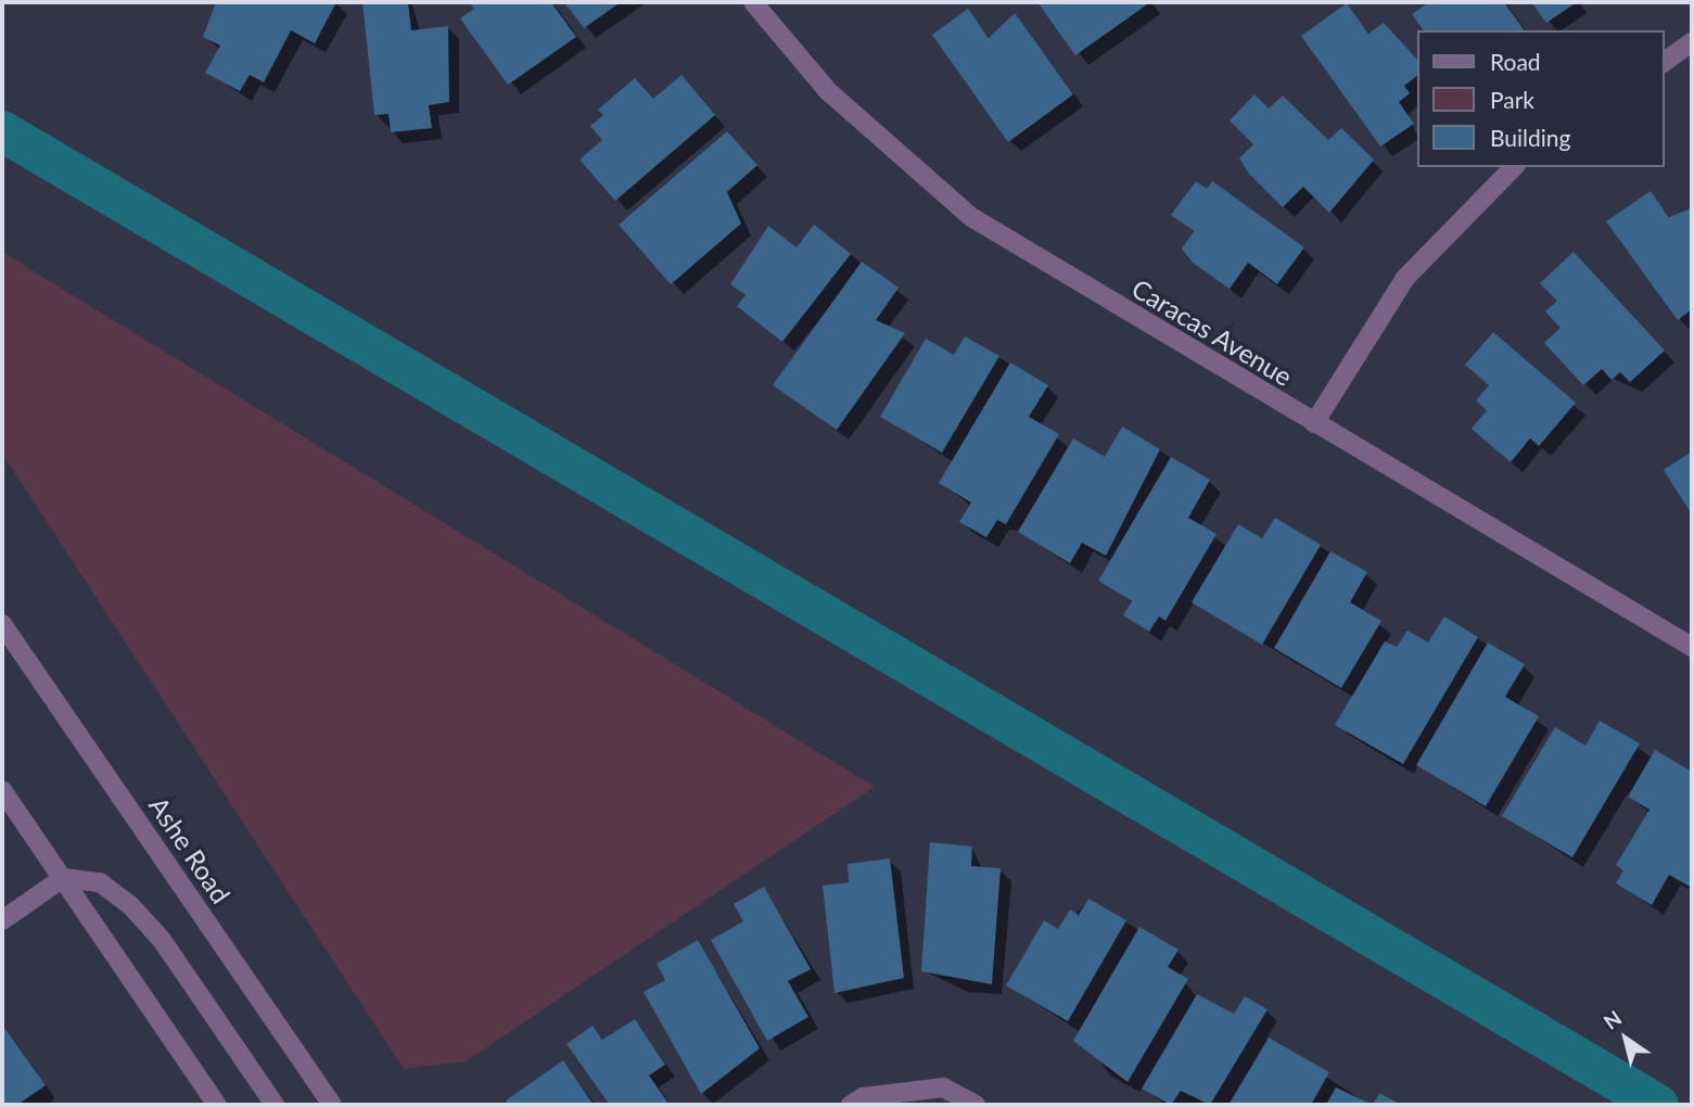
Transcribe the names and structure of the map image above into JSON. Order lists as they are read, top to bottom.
{
  "streets": {
    "street": ["Caracas Avenue", "Ashe Road"]
  },
  "legend": ["Road", "Park", "Building"],
  "north": "top left"
}
